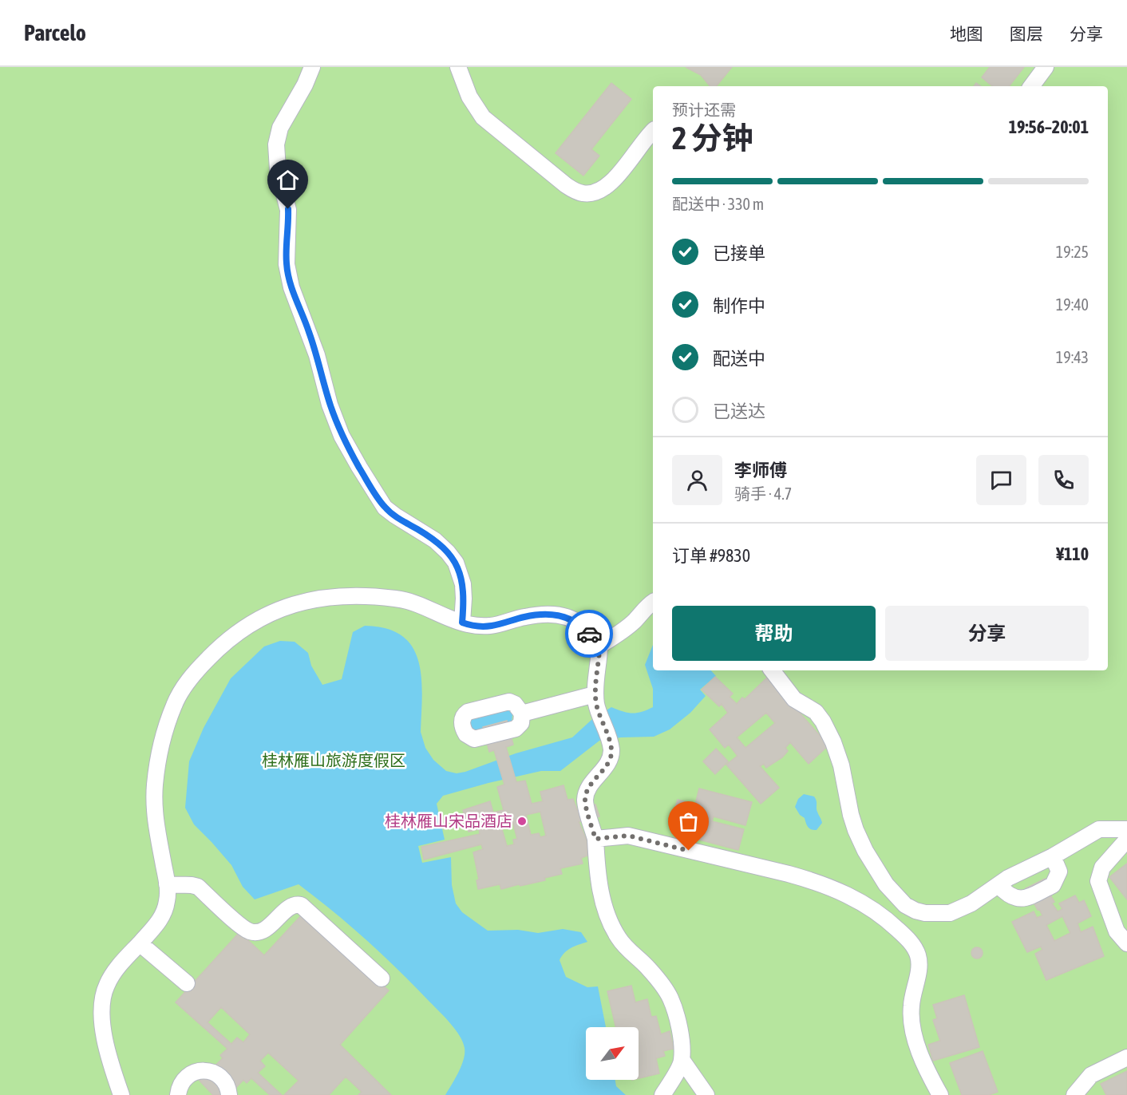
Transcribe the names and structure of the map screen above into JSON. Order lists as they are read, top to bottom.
{
  "parks": ["桂林雁山旅游度假区"],
  "places": ["桂林雁山宋品酒店"],
  "north": "top right",
  "page": {
    "header": "Parcelo",
    "nav": ["地图", "图层", "分享"],
    "heading": ["2 分钟", "预计还需", "19:56–20:01"],
    "panel": [
      "李师傅",
      "骑手 · 4.7",
      "订单 #9830",
      "¥110"
    ],
    "bar": "配送中 · 330 m",
    "list": [
      ["已接单", "19:25"],
      ["制作中", "19:40"],
      ["配送中", "19:43"],
      "已送达"
    ],
    "buttons": ["帮助", "分享"]
  }
}
